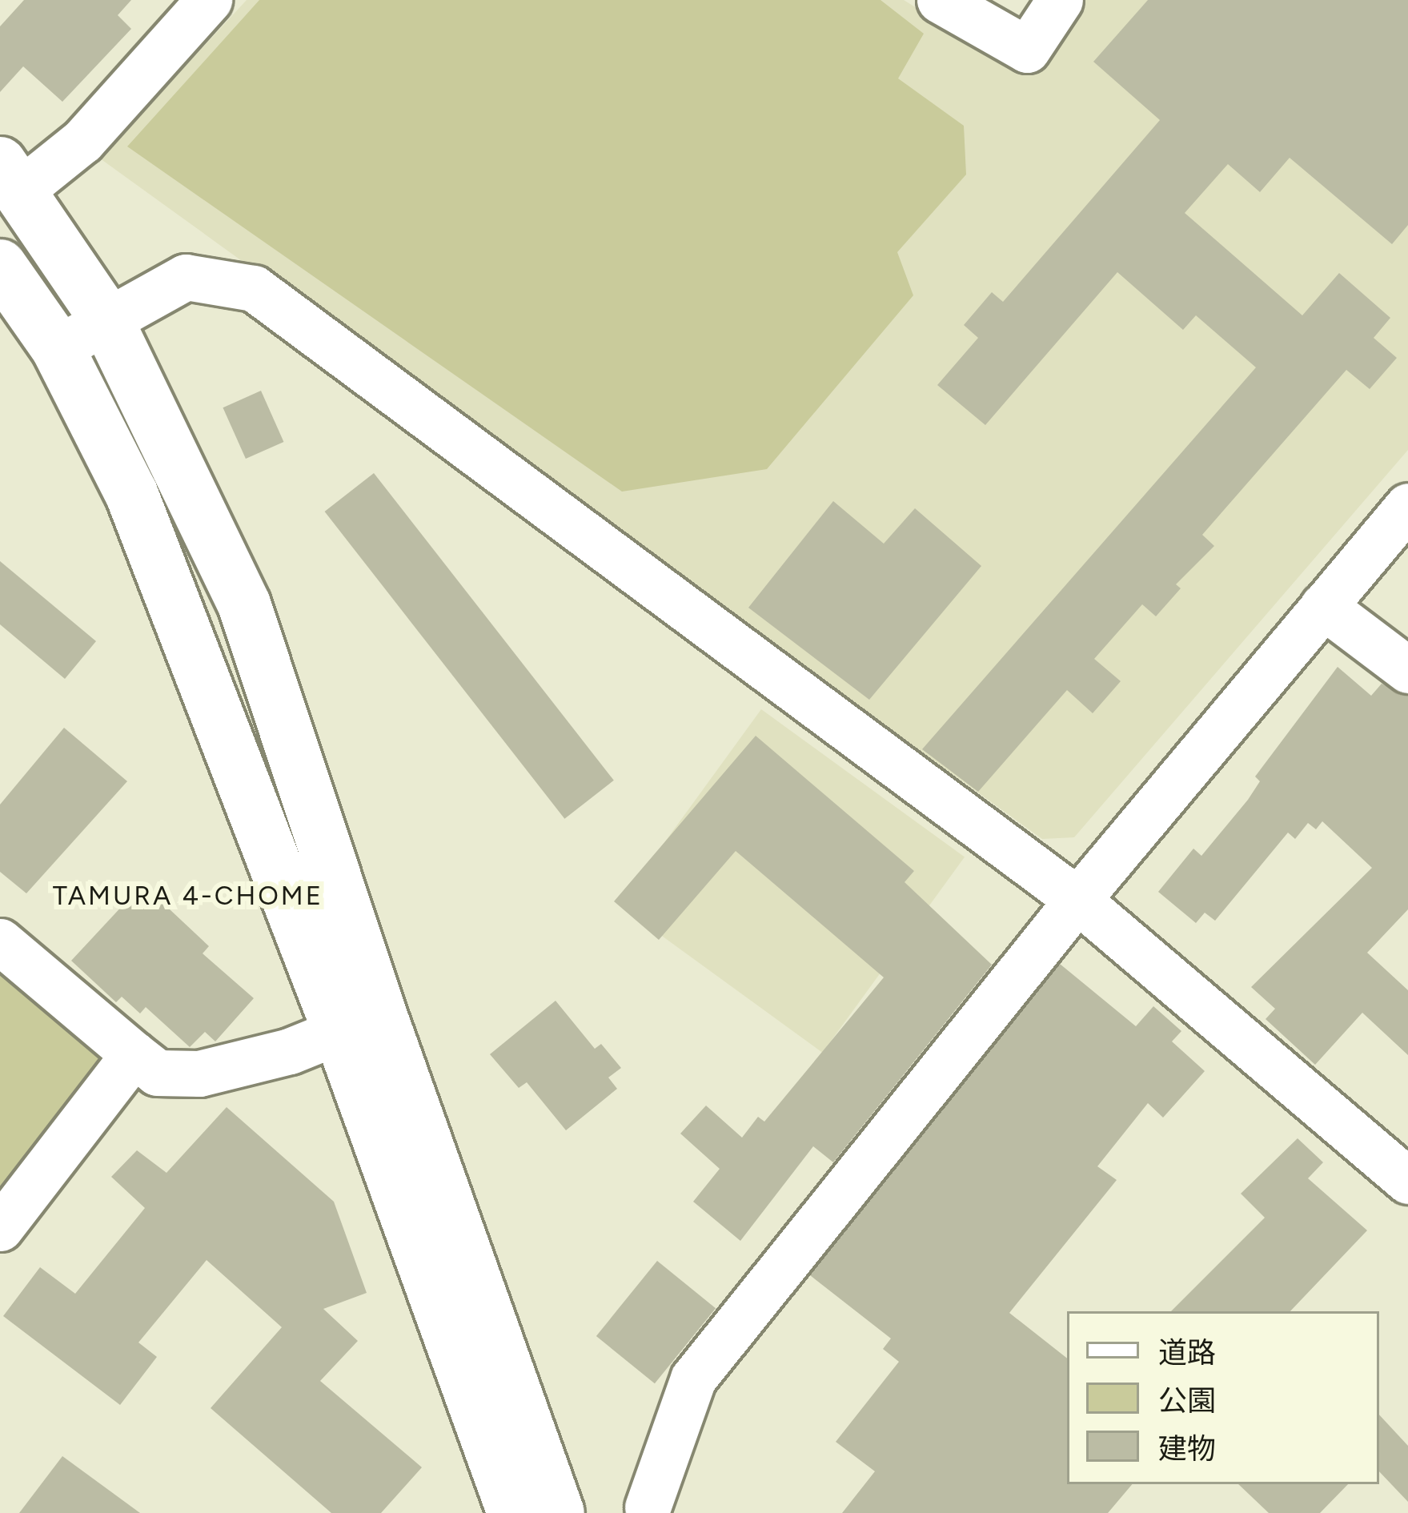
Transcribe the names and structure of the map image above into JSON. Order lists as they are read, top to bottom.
{
  "districts": ["TAMURA 4-CHOME"],
  "legend": ["道路", "公園", "建物"]
}
